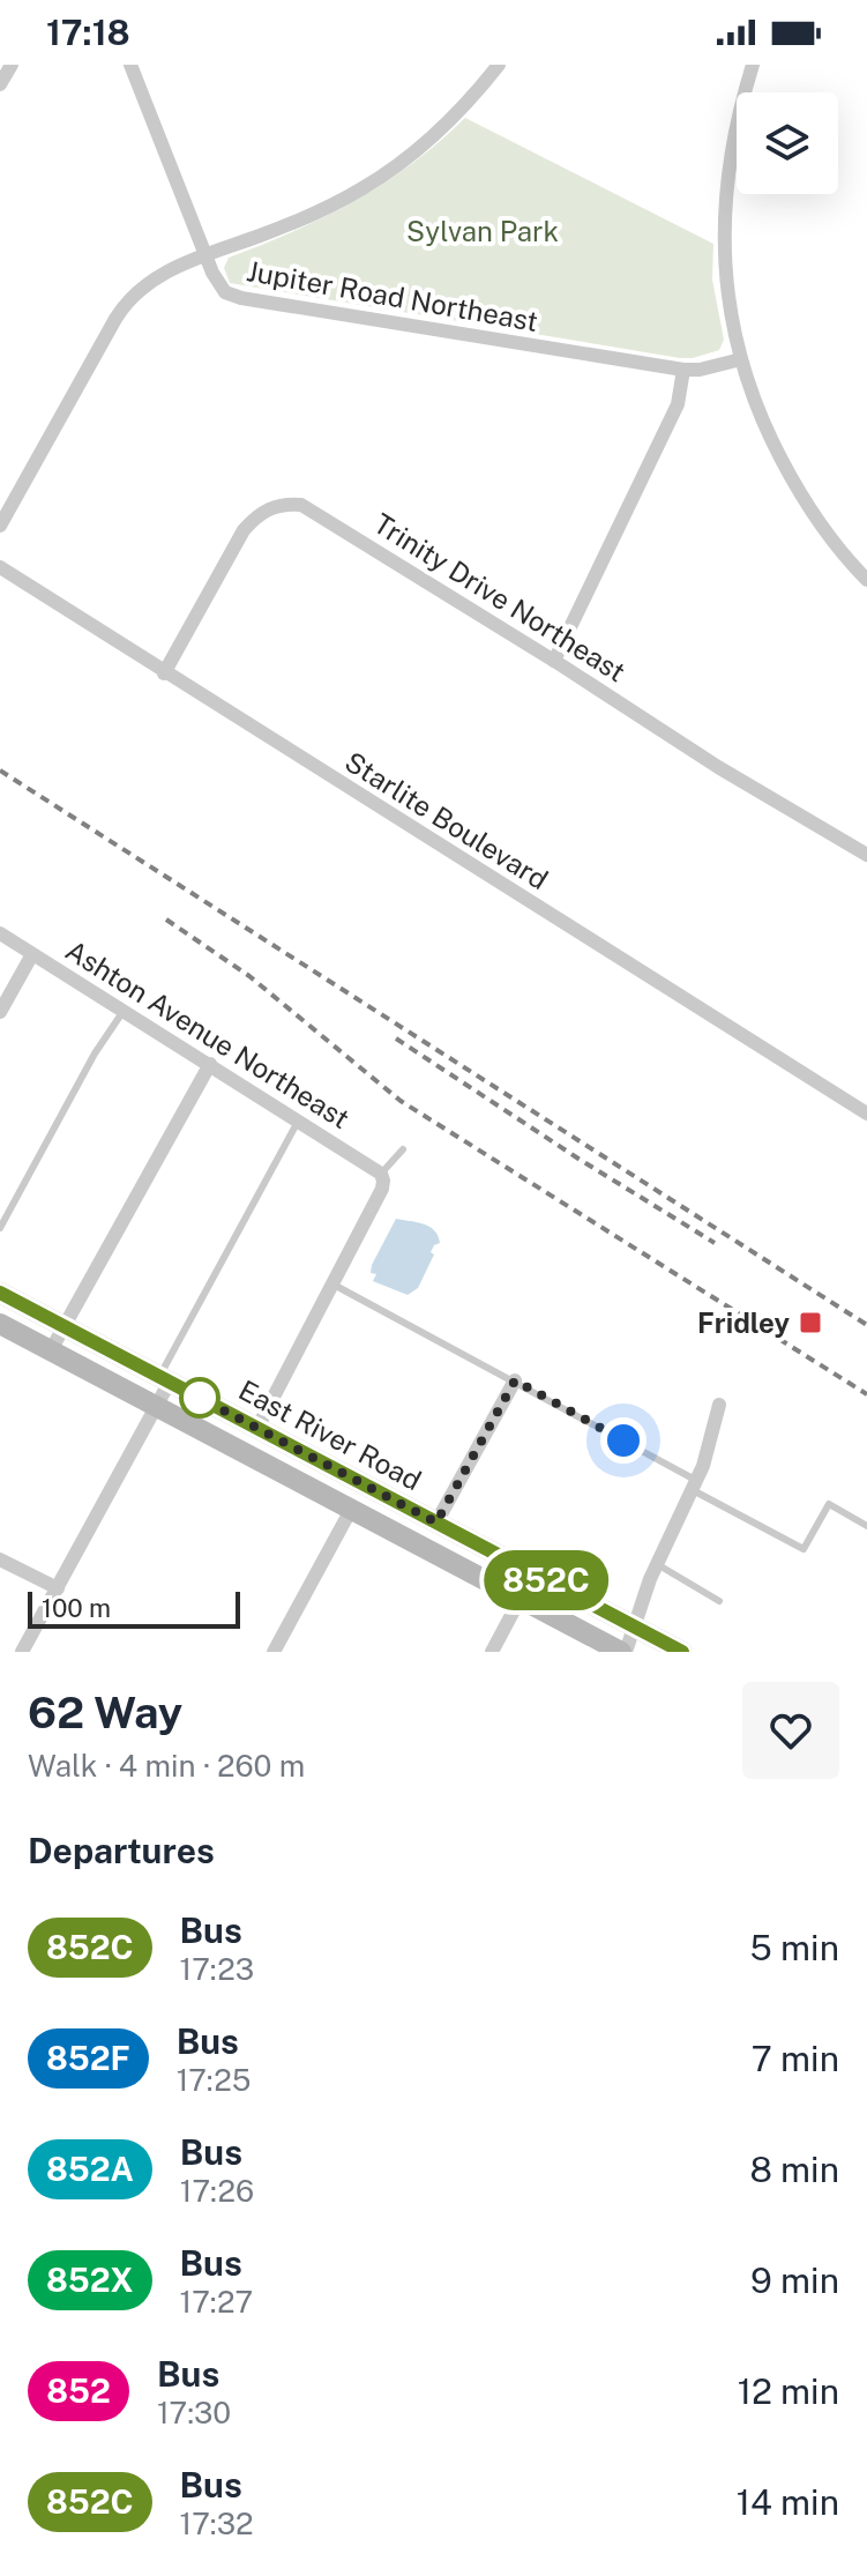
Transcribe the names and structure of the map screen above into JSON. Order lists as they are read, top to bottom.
{
  "streets": {
    "main road": ["East River Road"],
    "street": [
      "Jupiter Road Northeast",
      "Trinity Drive Northeast",
      "Starlite Boulevard",
      "Ashton Avenue Northeast"
    ]
  },
  "crossings": [
    ["Trinity Drive Northeast", "Starlite Boulevard"]
  ],
  "parks": ["Sylvan Park"],
  "places": {
    "transit": ["Fridley"]
  },
  "lines": ["bus line 852C"],
  "scale_bar": "100 m",
  "page": {
    "status": "17:18",
    "on_map": "852C",
    "scale": "100 m",
    "heading": [
      ["62 Way", "Walk · 4 min · 260 m"],
      "Departures"
    ],
    "list": [
      {
        "mark": "852C",
        "name": "Bus",
        "note": "17:23",
        "value": "5 min"
      },
      {
        "mark": "852F",
        "name": "Bus",
        "note": "17:25",
        "value": "7 min"
      },
      {
        "mark": "852A",
        "name": "Bus",
        "note": "17:26",
        "value": "8 min"
      },
      {
        "mark": "852X",
        "name": "Bus",
        "note": "17:27",
        "value": "9 min"
      },
      {
        "mark": "852",
        "name": "Bus",
        "note": "17:30",
        "value": "12 min"
      },
      {
        "mark": "852C",
        "name": "Bus",
        "note": "17:32",
        "value": "14 min"
      }
    ]
  }
}
